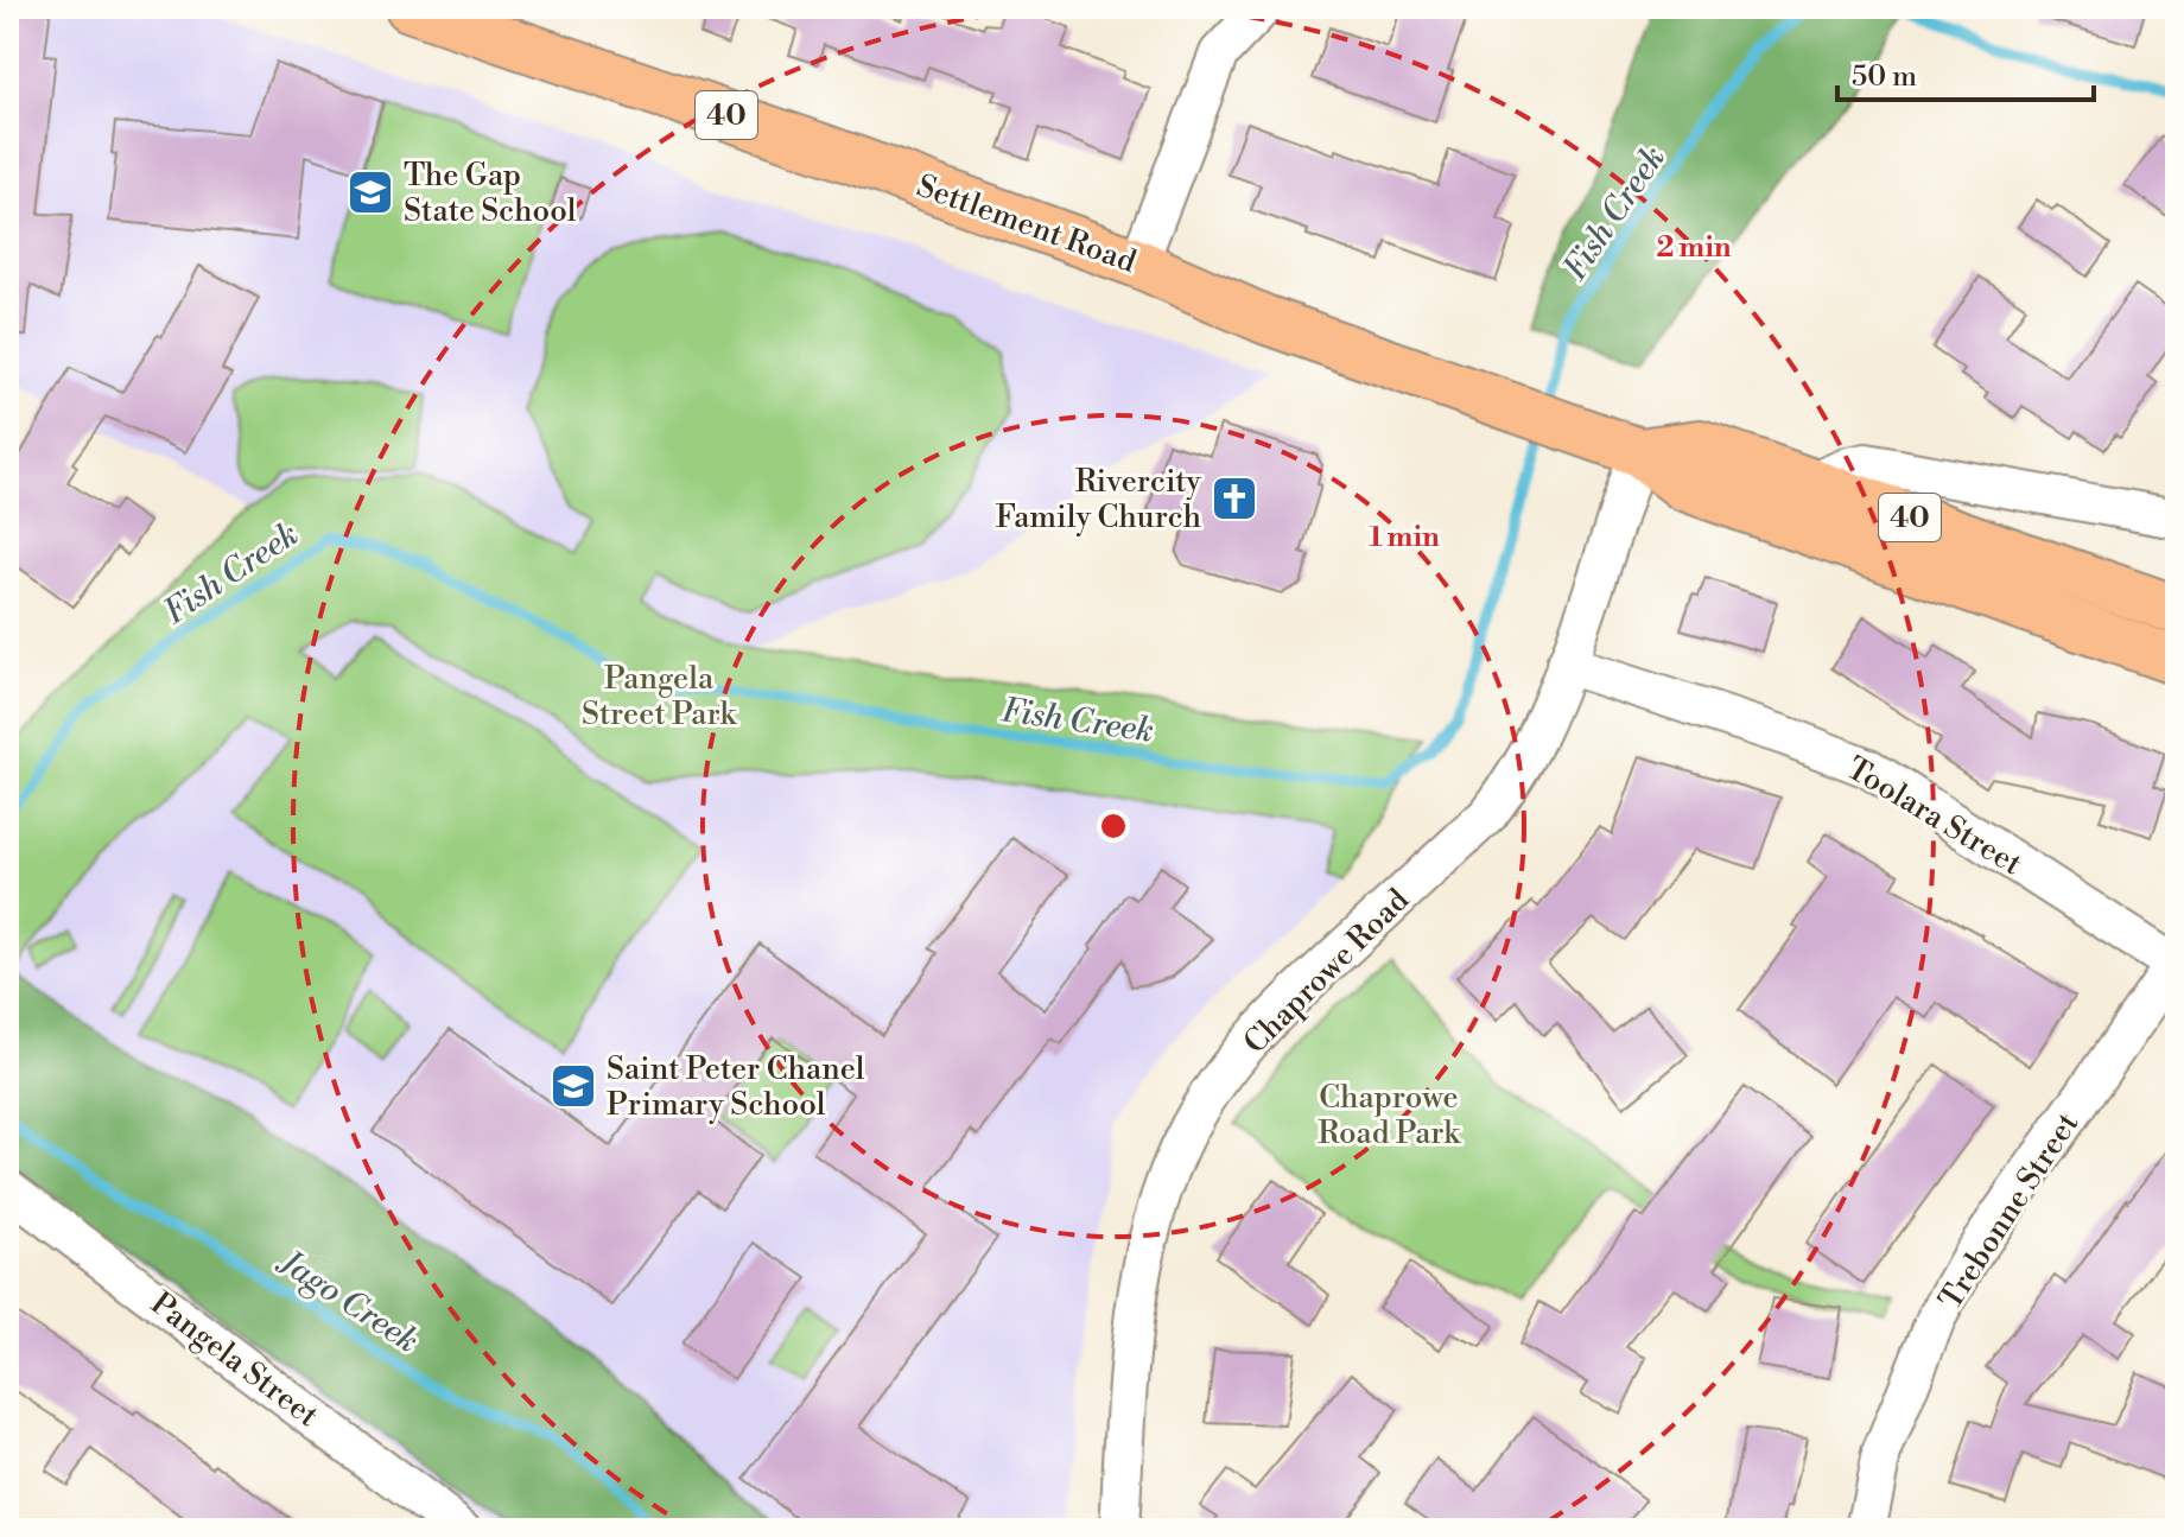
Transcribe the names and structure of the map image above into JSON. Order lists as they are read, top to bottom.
{
  "streets": {
    "main road": ["40", "Settlement Road"],
    "street": [
      "Toolara Street",
      "Chaprowe Road",
      "Trebonne Street",
      "Pangela Street"
    ]
  },
  "crossings": [
    ["Settlement Road", "Chaprowe Road"],
    ["Toolara Street", "Chaprowe Road"],
    ["Toolara Street", "Trebonne Street"]
  ],
  "water": ["Fish Creek", "Jago Creek"],
  "parks": ["Pangela Street Park", "Chaprowe Road Park"],
  "places": {
    "school or university": ["The Gap State School", "Saint Peter Chanel Primary School"],
    "church": ["Rivercity Family Church"]
  },
  "scale_bar": "50 m",
  "rings": ["2 min", "1 min"]
}
